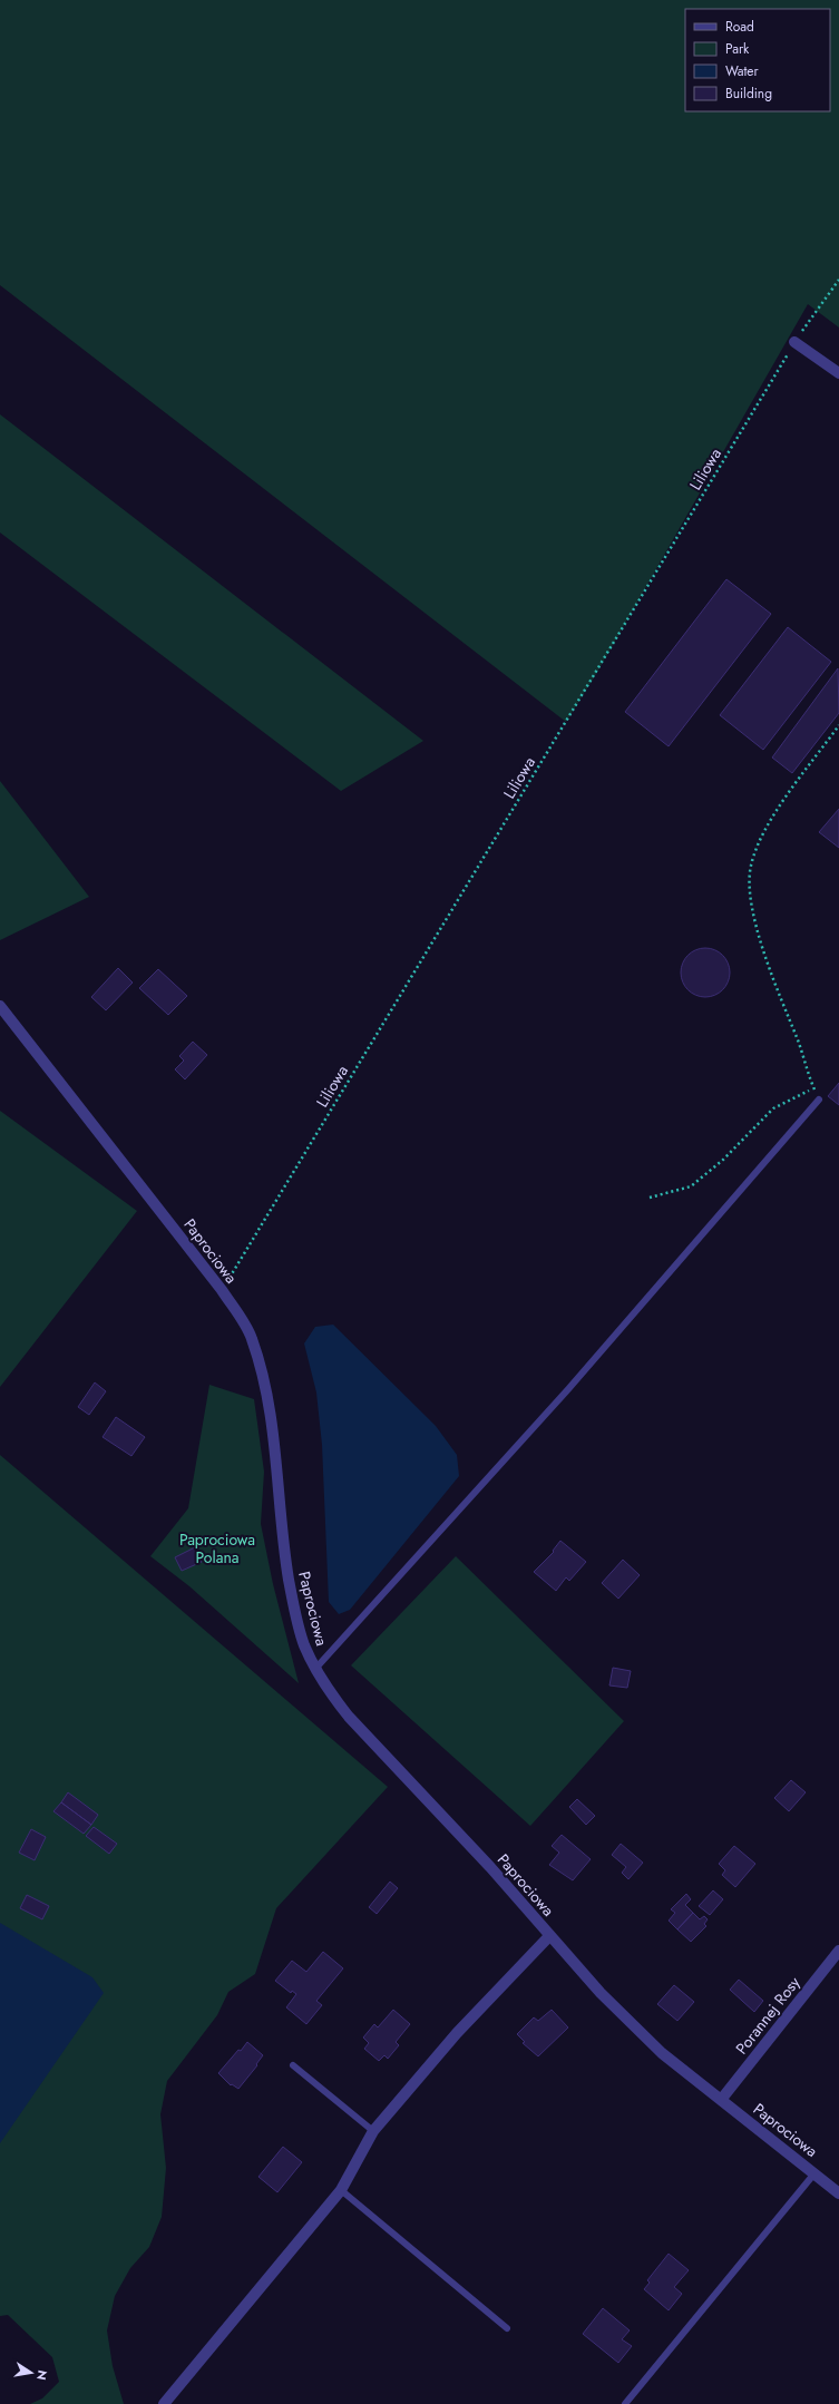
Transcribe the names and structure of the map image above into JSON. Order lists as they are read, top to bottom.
{
  "streets": {
    "street": ["Paprociowa", "Porannej Rosy"],
    "path": ["Liliowa"]
  },
  "crossings": [
    ["Liliowa", "Paprociowa"],
    ["Paprociowa", "Porannej Rosy"]
  ],
  "parks": ["Paprociowa Polana"],
  "legend": [
    "Road",
    "Park",
    "Water",
    "Building"
  ],
  "north": "right"
}
